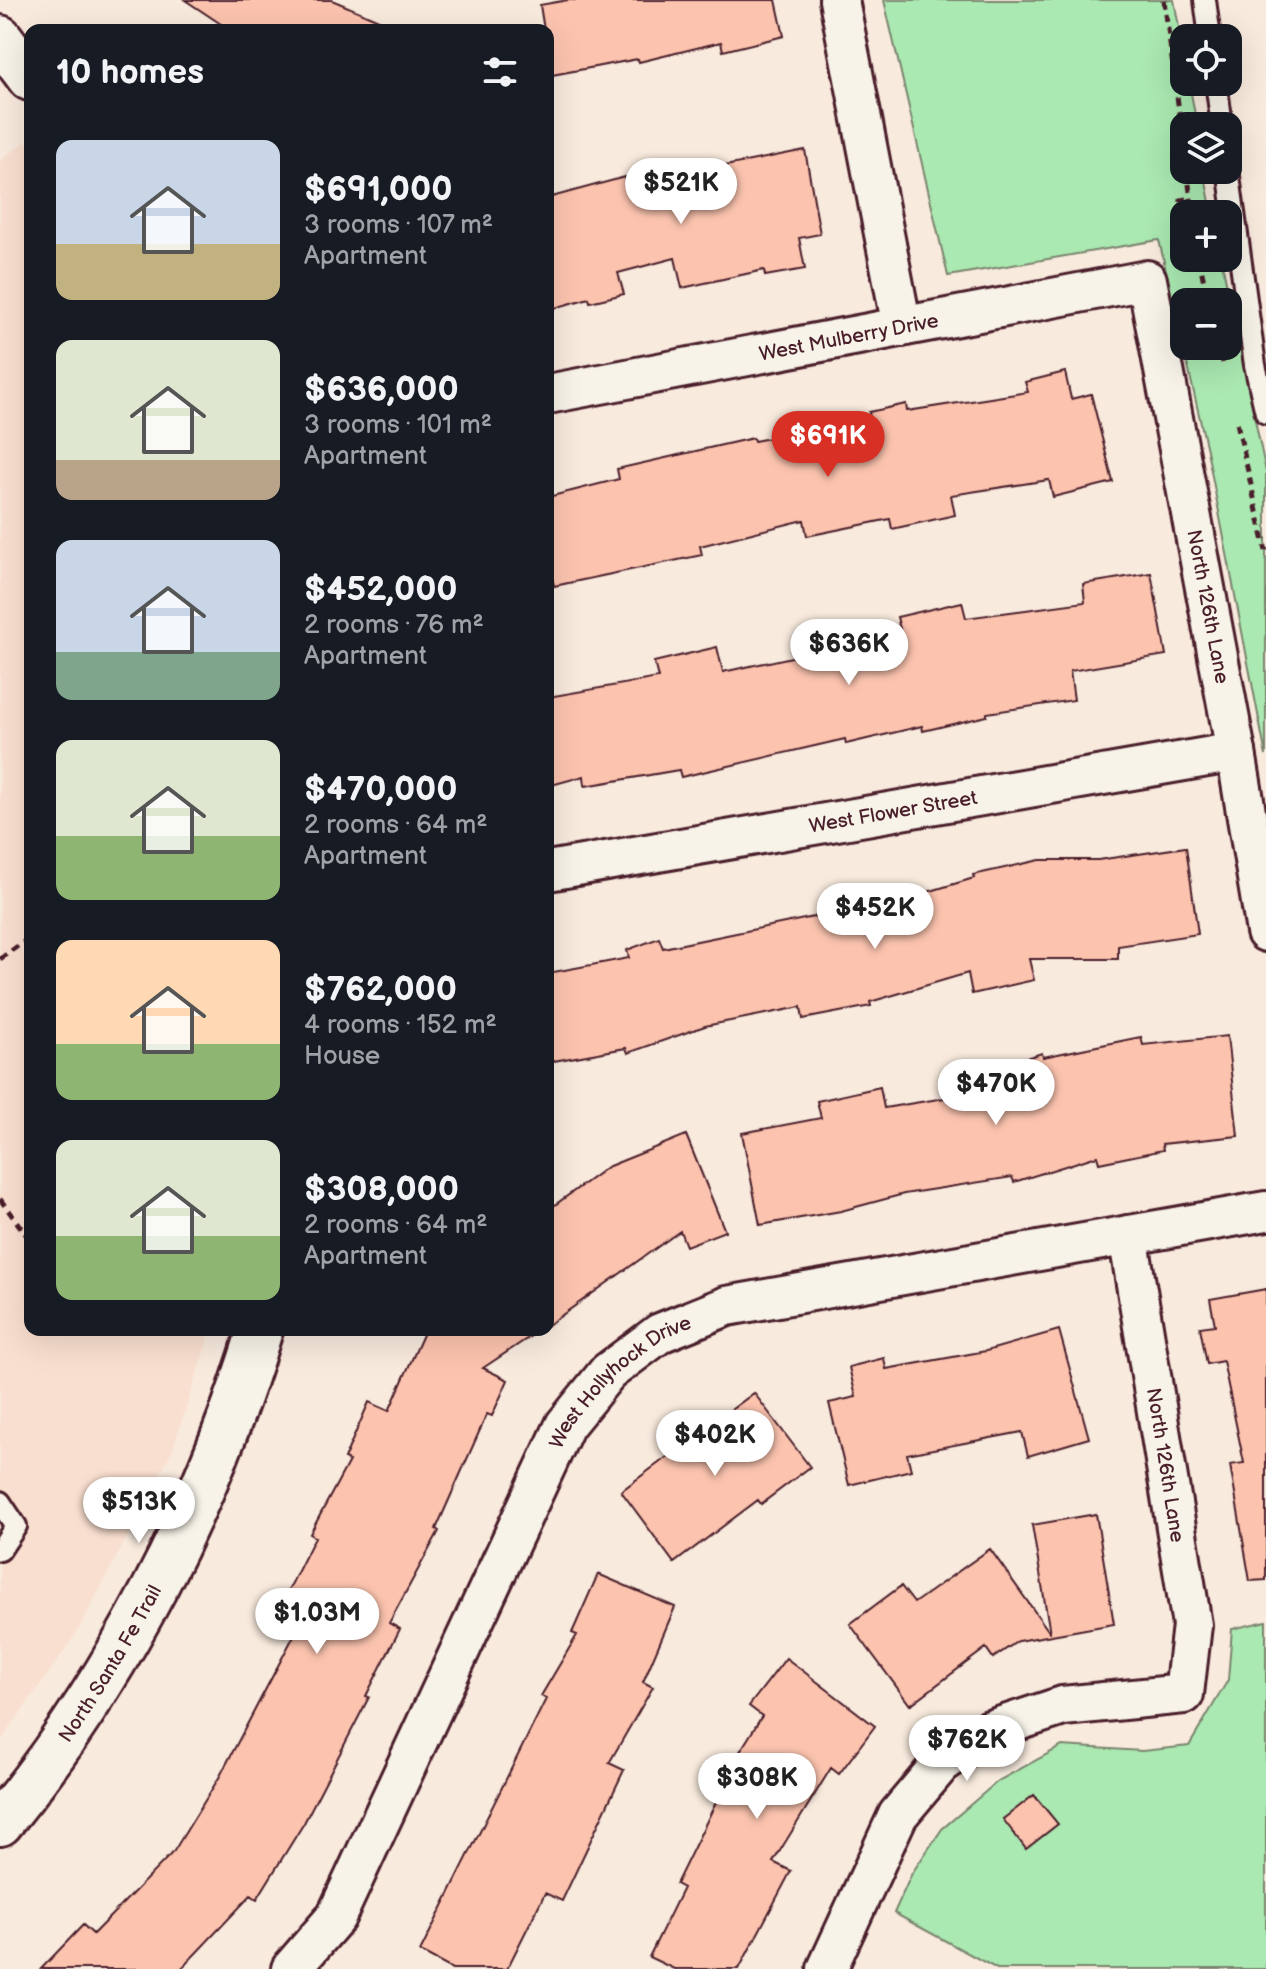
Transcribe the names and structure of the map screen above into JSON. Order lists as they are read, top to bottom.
{
  "streets": {
    "street": [
      "West Mulberry Drive",
      "North 126th Lane",
      "West Flower Street",
      "West Hollyhock Drive",
      "North Santa Fe Trail"
    ]
  },
  "crossings": [
    ["West Mulberry Drive", "North 126th Lane"],
    ["North 126th Lane", "West Flower Street"],
    ["North 126th Lane", "West Hollyhock Drive"]
  ],
  "page": {
    "map_buttons": ["+", "−"],
    "heading": "10 homes",
    "list": [
      {
        "name": "$691,000",
        "note": "3 rooms · 107 m² · Apartment"
      },
      {
        "name": "$636,000",
        "note": "3 rooms · 101 m² · Apartment"
      },
      {
        "name": "$452,000",
        "note": "2 rooms · 76 m² · Apartment"
      },
      {
        "name": "$470,000",
        "note": "2 rooms · 64 m² · Apartment"
      },
      {
        "name": "$762,000",
        "note": "4 rooms · 152 m² · House"
      },
      {
        "name": "$308,000",
        "note": "2 rooms · 64 m² · Apartment"
      }
    ],
    "price": [
      "$521K",
      "$691K",
      "$636K",
      "$452K",
      "$470K",
      "$402K",
      "$513K",
      "$1.03M",
      "$762K",
      "$308K"
    ]
  }
}
